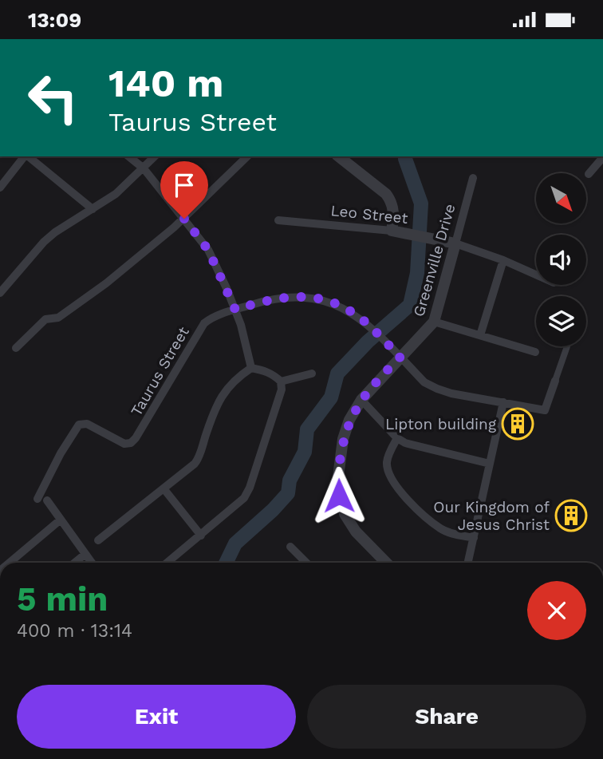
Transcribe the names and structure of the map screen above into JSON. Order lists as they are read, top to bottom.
{
  "streets": {
    "street": ["Leo Street", "Greenville Drive", "Taurus Street"]
  },
  "crossings": [
    ["Leo Street", "Greenville Drive"],
    ["Greenville Drive", "Taurus Street"]
  ],
  "places": {
    "building": ["Lipton building", "Our Kingdom of Jesus Christ"]
  },
  "north": "bottom right",
  "page": {
    "status": "13:09",
    "turn": ["140 m", "Taurus Street"],
    "heading": ["5 min", "400 m · 13:14"],
    "buttons": ["Exit", "Share"]
  }
}
